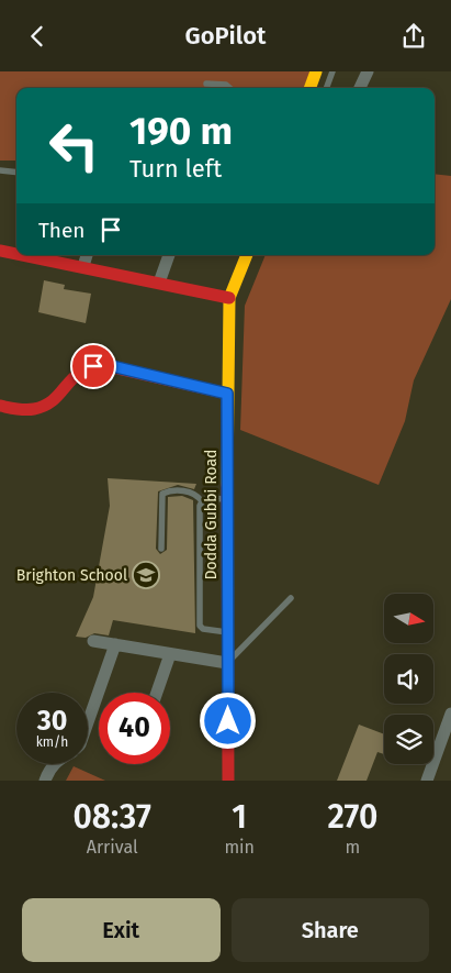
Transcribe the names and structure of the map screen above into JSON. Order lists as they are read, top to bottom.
{
  "streets": {
    "street": ["Dodda Gubbi Road"]
  },
  "places": {
    "school or university": ["Brighton School"]
  },
  "north": "right",
  "page": {
    "header": "GoPilot",
    "turn": ["190 m", "Turn left"],
    "then": "Then",
    "speed": "30 km/h",
    "limit": "40",
    "eta": [
      "08:37",
      "Arrival",
      "1",
      "min",
      "270",
      "m"
    ],
    "buttons": ["Exit", "Share"]
  }
}
